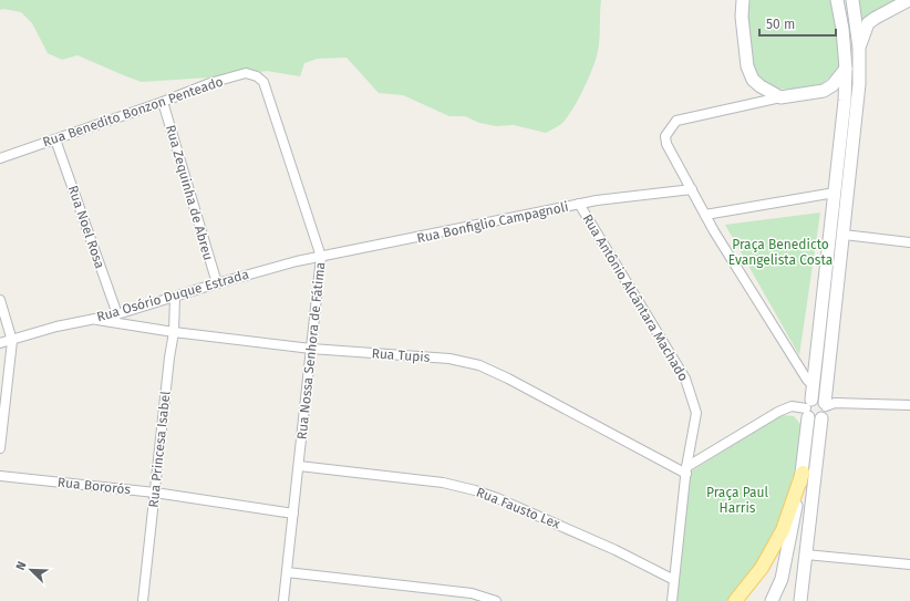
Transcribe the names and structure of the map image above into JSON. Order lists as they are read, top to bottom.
{
  "streets": {
    "street": [
      "Rua Benedito Bonzon Penteado",
      "Rua Zequinha de Abreu",
      "Rua Bonfiglio Campagnoli",
      "Rua Noel Rosa",
      "Rua Osório Duque Estrada",
      "Rua Antônio Alcântara Machado",
      "Rua Nossa Senhora de Fátima",
      "Rua Tupis",
      "Rua Princesa Isabel",
      "Rua Bororós",
      "Rua Fausto Lex"
    ]
  },
  "crossings": [
    ["Rua Benedito Bonzon Penteado", "Rua Zequinha de Abreu"],
    ["Rua Benedito Bonzon Penteado", "Rua Noel Rosa"],
    ["Rua Benedito Bonzon Penteado", "Rua Nossa Senhora de Fátima"],
    ["Rua Zequinha de Abreu", "Rua Osório Duque Estrada"],
    ["Rua Bonfiglio Campagnoli", "Rua Osório Duque Estrada"],
    ["Rua Bonfiglio Campagnoli", "Rua Antônio Alcântara Machado"],
    ["Rua Bonfiglio Campagnoli", "Rua Nossa Senhora de Fátima"],
    ["Rua Noel Rosa", "Rua Osório Duque Estrada"],
    ["Rua Osório Duque Estrada", "Rua Nossa Senhora de Fátima"],
    ["Rua Osório Duque Estrada", "Rua Tupis"],
    ["Rua Osório Duque Estrada", "Rua Princesa Isabel"],
    ["Rua Antônio Alcântara Machado", "Rua Tupis"],
    ["Rua Antônio Alcântara Machado", "Rua Fausto Lex"],
    ["Rua Nossa Senhora de Fátima", "Rua Tupis"],
    ["Rua Nossa Senhora de Fátima", "Rua Bororós"],
    ["Rua Nossa Senhora de Fátima", "Rua Fausto Lex"],
    ["Rua Tupis", "Rua Princesa Isabel"],
    ["Rua Princesa Isabel", "Rua Bororós"]
  ],
  "parks": ["Praça Benedicto Evangelista Costa", "Praça Paul Harris"],
  "scale_bar": "50 m",
  "north": "top left"
}
